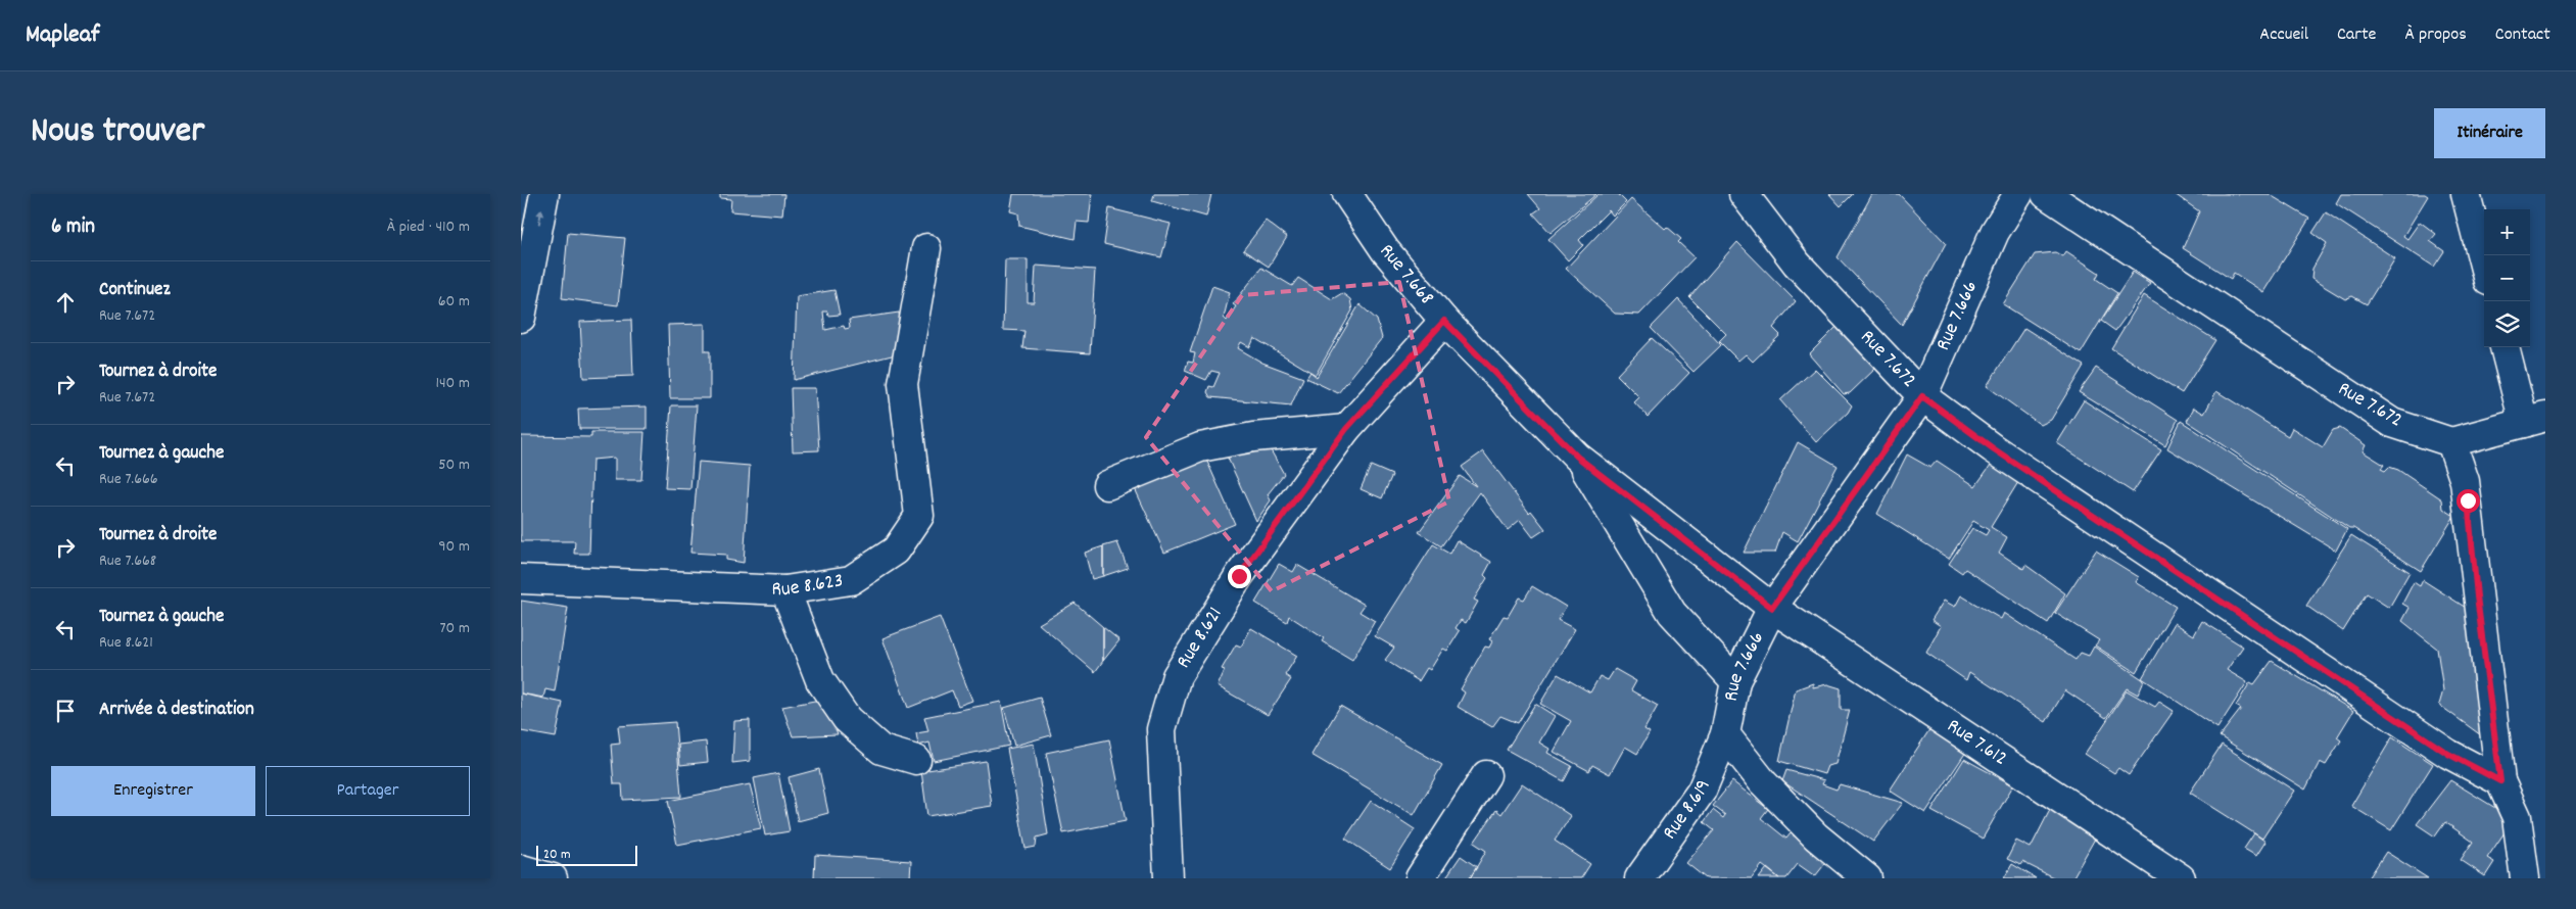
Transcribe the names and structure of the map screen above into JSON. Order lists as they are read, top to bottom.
{
  "streets": {
    "street": [
      "Rue 7.668",
      "Rue 7.666",
      "Rue 7.672",
      "Rue 8.623",
      "Rue 8.621",
      "Rue 7.612",
      "Rue 8.619"
    ]
  },
  "crossings": [
    ["Rue 7.668", "Rue 7.666"],
    ["Rue 7.668", "Rue 8.621"],
    ["Rue 7.668", "Rue 7.612"],
    ["Rue 7.666", "Rue 7.672"],
    ["Rue 7.666", "Rue 7.612"],
    ["Rue 7.666", "Rue 8.619"]
  ],
  "scale_bar": "20 m",
  "page": {
    "header": "Mapleaf",
    "nav": [
      "Accueil",
      "Carte",
      "À propos",
      "Contact"
    ],
    "title": "Nous trouver",
    "buttons": [
      "Itinéraire",
      ["Enregistrer", "Partager"]
    ],
    "heading": ["6 min", "À pied · 410 m"],
    "map_buttons": ["+", "−"],
    "list": [
      ["Continuez", "Rue 7.672", "60 m"],
      ["Tournez à droite", "Rue 7.672", "140 m"],
      ["Tournez à gauche", "Rue 7.666", "50 m"],
      ["Tournez à droite", "Rue 7.668", "90 m"],
      ["Tournez à gauche", "Rue 8.621", "70 m"],
      "Arrivée à destination"
    ],
    "scale": "20 m"
  }
}
